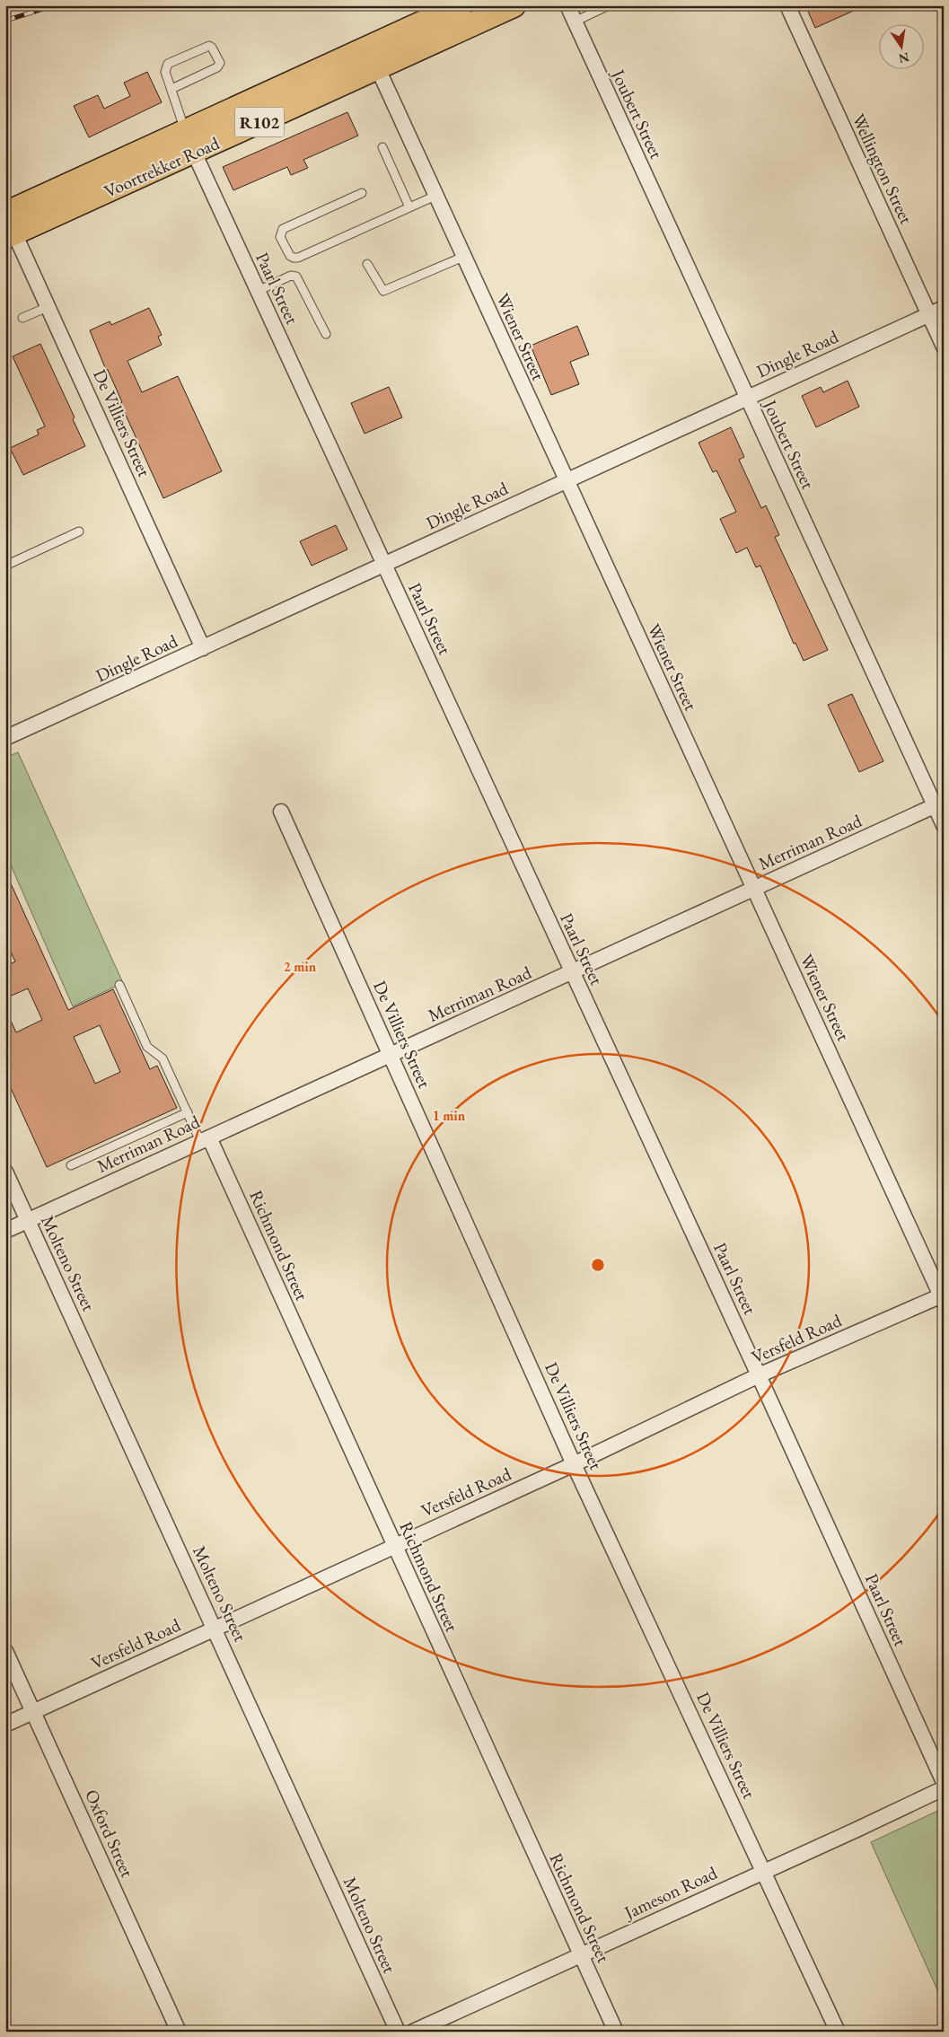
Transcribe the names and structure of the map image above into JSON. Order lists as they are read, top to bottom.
{
  "streets": {
    "main road": ["R102", "Voortrekker Road"],
    "street": [
      "Joubert Street",
      "Wellington Street",
      "Paarl Street",
      "Wiener Street",
      "Dingle Road",
      "De Villiers Street",
      "Merriman Road",
      "Richmond Street",
      "Molteno Street",
      "Versfeld Road",
      "Oxford Street",
      "Jameson Road"
    ]
  },
  "crossings": [
    ["Joubert Street", "Dingle Road"],
    ["Joubert Street", "Merriman Road"],
    ["Voortrekker Road", "Paarl Street"],
    ["Voortrekker Road", "Wiener Street"],
    ["Voortrekker Road", "De Villiers Street"],
    ["Wellington Street", "Dingle Road"],
    ["Paarl Street", "Dingle Road"],
    ["Paarl Street", "Merriman Road"],
    ["Paarl Street", "Versfeld Road"],
    ["Wiener Street", "Dingle Road"],
    ["Wiener Street", "Merriman Road"],
    ["Wiener Street", "Versfeld Road"],
    ["Dingle Road", "De Villiers Street"],
    ["De Villiers Street", "Merriman Road"],
    ["De Villiers Street", "Versfeld Road"],
    ["De Villiers Street", "Jameson Road"],
    ["Merriman Road", "Richmond Street"],
    ["Merriman Road", "Molteno Street"],
    ["Richmond Street", "Versfeld Road"],
    ["Richmond Street", "Jameson Road"],
    ["Molteno Street", "Versfeld Road"],
    ["Versfeld Road", "Oxford Street"]
  ],
  "north": "bottom",
  "rings": ["2 min", "1 min"]
}
